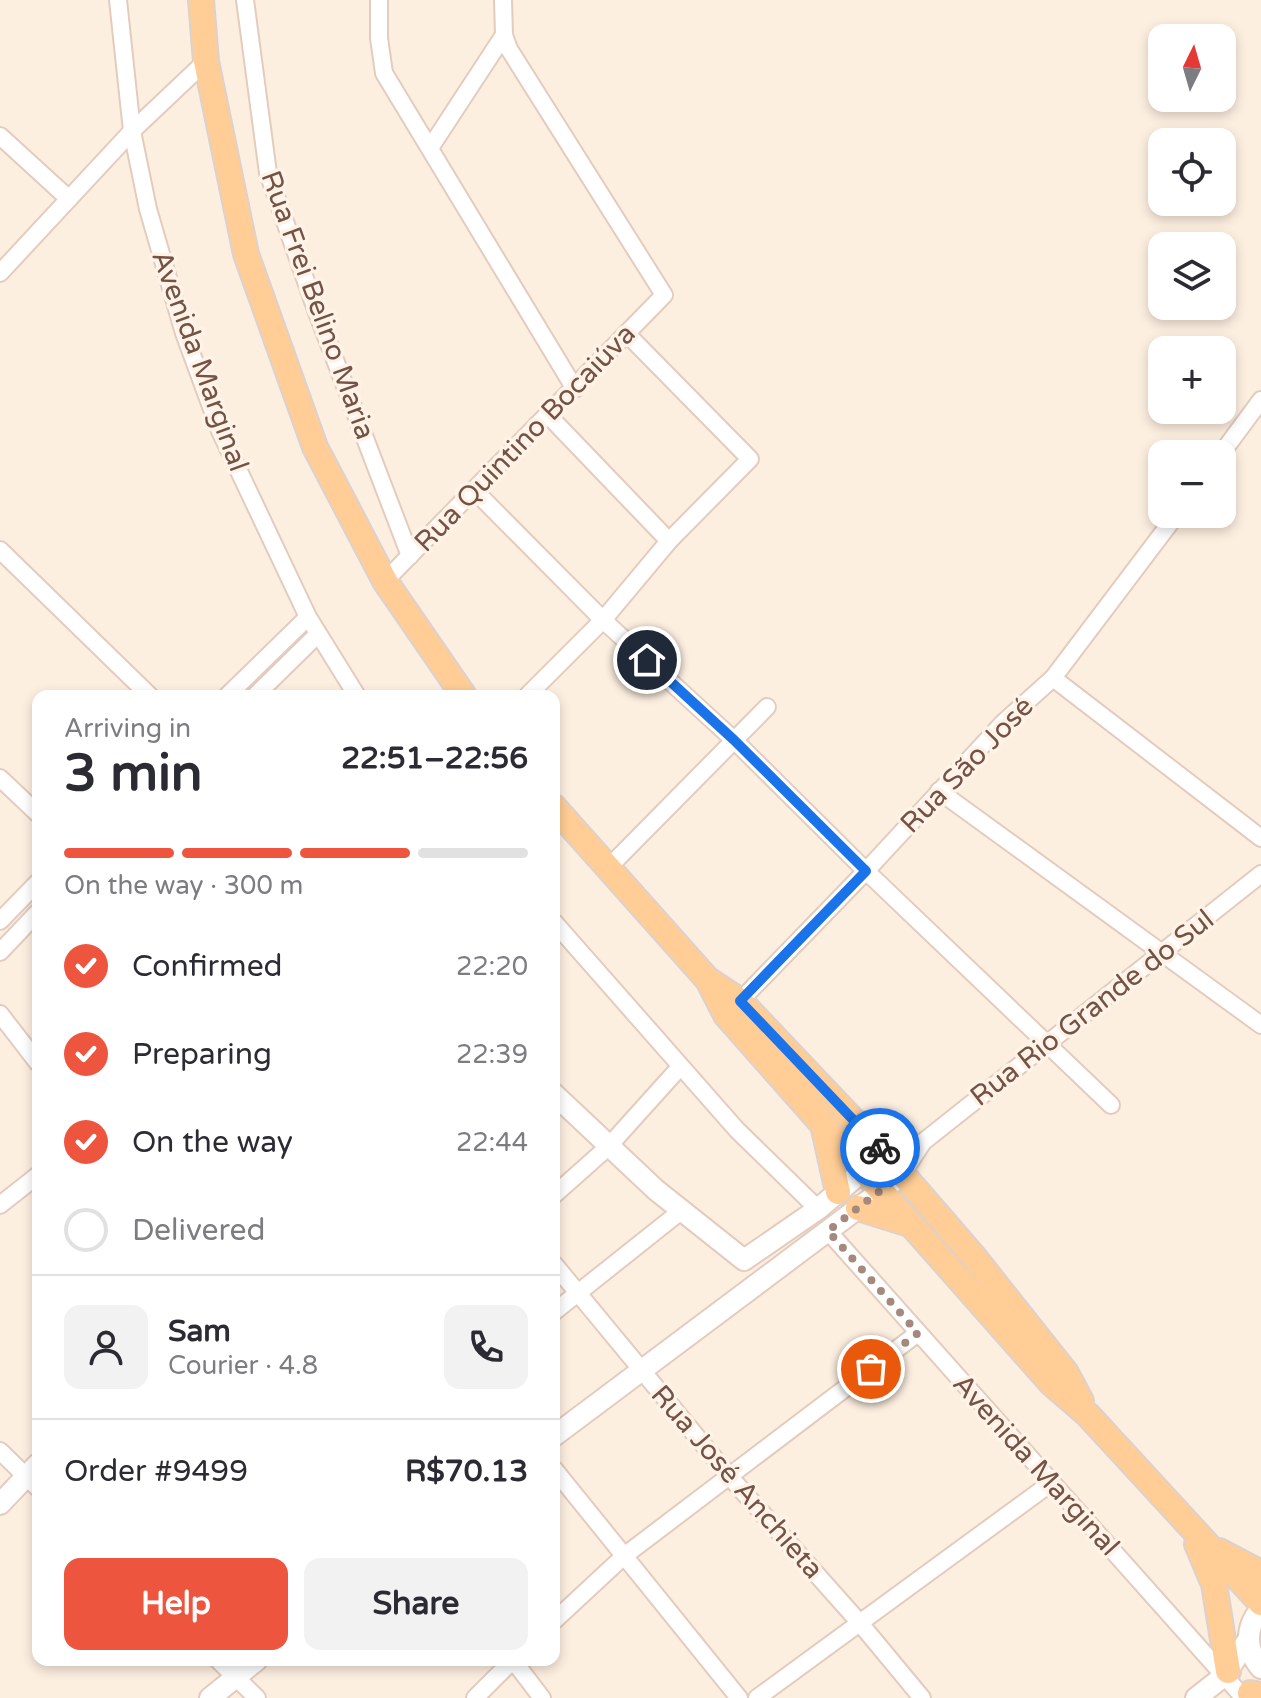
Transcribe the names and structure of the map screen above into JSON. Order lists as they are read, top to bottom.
{
  "streets": {
    "street": [
      "Rua Frei Belino Maria",
      "Avenida Marginal",
      "Rua Quintino Bocaiúva",
      "Rua São José",
      "Rua Rio Grande do Sul",
      "Rua José Anchieta"
    ]
  },
  "crossings": [
    ["Rua Frei Belino Maria", "Rua Quintino Bocaiúva"],
    ["Avenida Marginal", "Rua Rio Grande do Sul"],
    ["Rua Rio Grande do Sul", "Rua José Anchieta"]
  ],
  "north": "top",
  "page": {
    "map_buttons": ["+", "−"],
    "heading": ["3 min", "Arriving in", "22:51–22:56"],
    "panel": [
      "Sam",
      "Courier · 4.8",
      "Order #9499",
      "R$70.13"
    ],
    "bar": "On the way · 300 m",
    "list": [
      ["Confirmed", "22:20"],
      ["Preparing", "22:39"],
      ["On the way", "22:44"],
      "Delivered"
    ],
    "buttons": ["Help", "Share"]
  }
}
